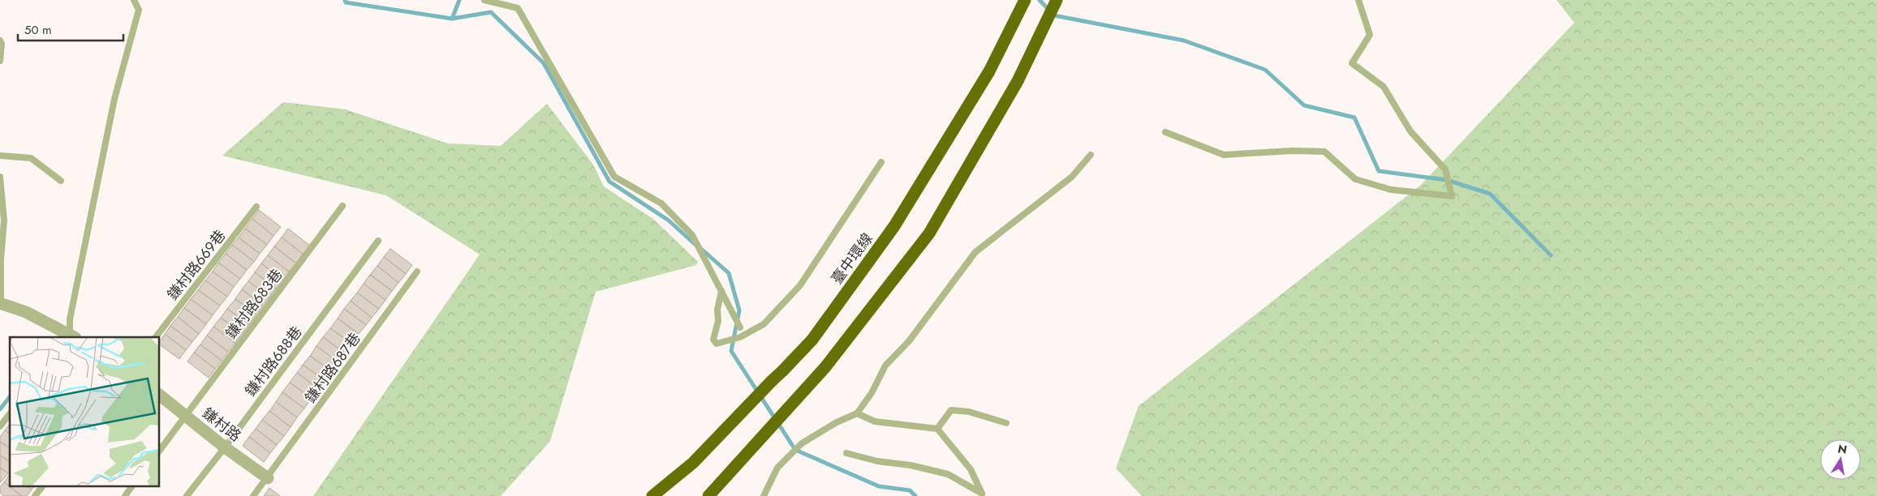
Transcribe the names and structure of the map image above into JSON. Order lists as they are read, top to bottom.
{
  "streets": {
    "highway": ["臺中環線"],
    "street": ["鎌村路"],
    "lane": [
      "鎌村路669巷",
      "鎌村路683巷",
      "鎌村路688巷",
      "鎌村路687巷"
    ]
  },
  "crossings": [
    ["鎌村路683巷", "鎌村路"],
    ["鎌村路688巷", "鎌村路"],
    ["鎌村路687巷", "鎌村路"]
  ],
  "scale_bar": "50 m",
  "north": "top"
}
